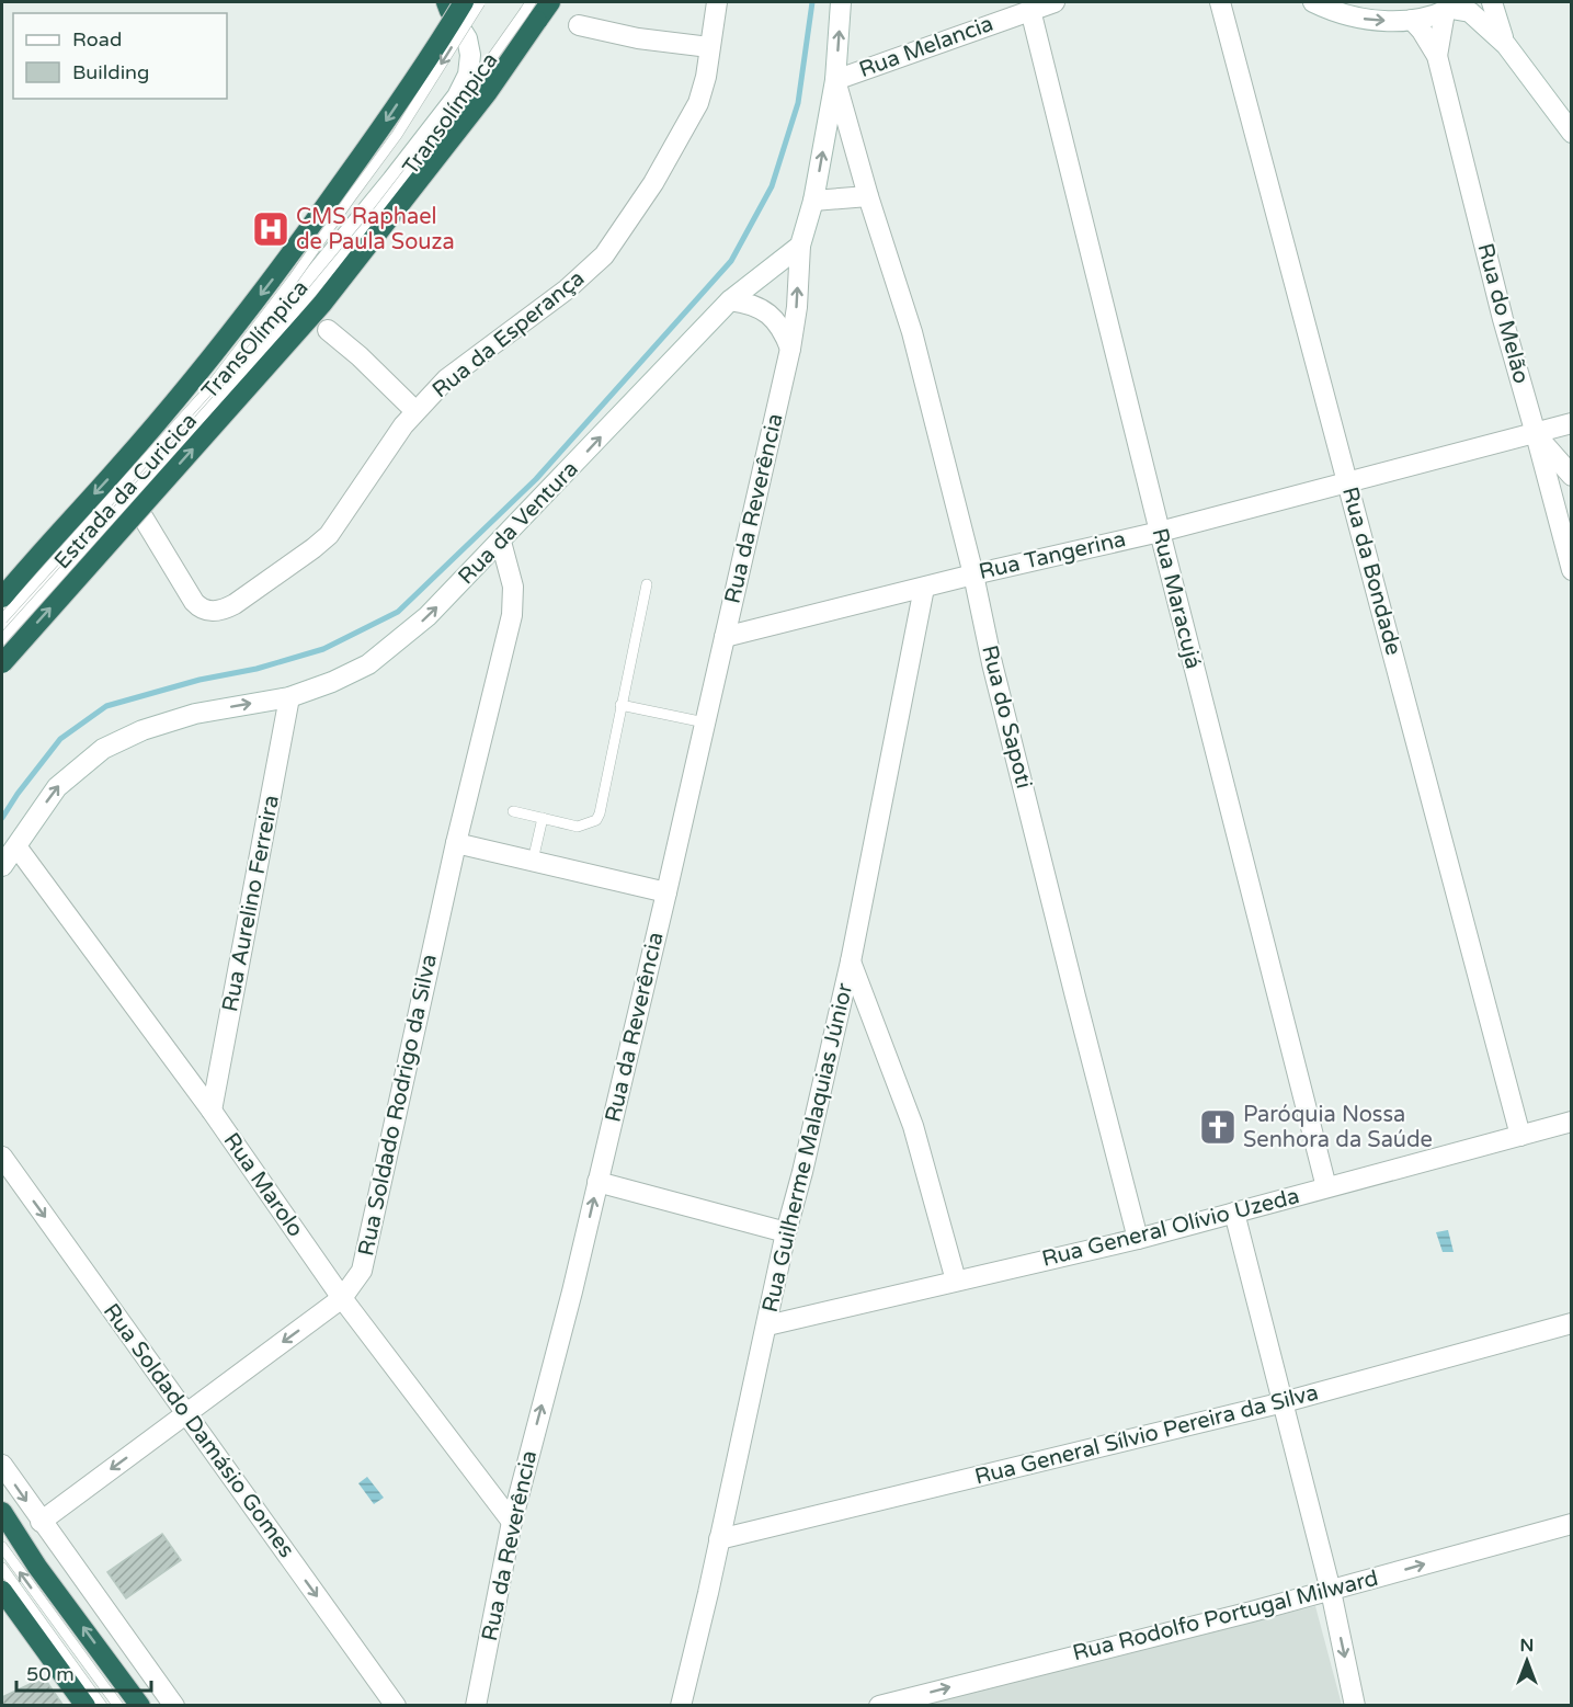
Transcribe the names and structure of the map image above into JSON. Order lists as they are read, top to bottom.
{
  "streets": {
    "highway": ["TransOlímpica"],
    "street": [
      "Rua Melancia",
      "Rua do Melão",
      "Rua da Esperança",
      "Estrada da Curicica",
      "Rua da Reverência",
      "Rua da Ventura",
      "Rua Tangerina",
      "Rua da Bondade",
      "Rua Maracujá",
      "Rua do Sapoti",
      "Rua Aurelino Ferreira",
      "Rua Soldado Rodrigo da Silva",
      "Rua Guilherme Malaquias Júnior",
      "Rua Marolo",
      "Rua General Olívio Uzeda",
      "Rua Soldado Damásio Gomes",
      "Rua General Sílvio Pereira da Silva",
      "Rua Rodolfo Portugal Milward"
    ],
    "lane": ["Transolímpica"]
  },
  "crossings": [
    ["Rua Melancia", "Rua Maracujá"],
    ["Rua Melancia", "Rua do Sapoti"],
    ["Transolímpica", "TransOlímpica"],
    ["Rua do Melão", "Rua Tangerina"],
    ["Rua da Esperança", "Estrada da Curicica"],
    ["TransOlímpica", "Estrada da Curicica"],
    ["Rua da Reverência", "Rua da Ventura"],
    ["Rua da Reverência", "Rua Tangerina"],
    ["Rua da Reverência", "Rua Marolo"],
    ["Rua da Ventura", "Rua Aurelino Ferreira"],
    ["Rua da Ventura", "Rua Soldado Rodrigo da Silva"],
    ["Rua da Ventura", "Rua Marolo"],
    ["Rua Tangerina", "Rua da Bondade"],
    ["Rua Tangerina", "Rua Maracujá"],
    ["Rua Tangerina", "Rua do Sapoti"],
    ["Rua Tangerina", "Rua Guilherme Malaquias Júnior"],
    ["Rua da Bondade", "Rua General Olívio Uzeda"],
    ["Rua Maracujá", "Rua General Olívio Uzeda"],
    ["Rua do Sapoti", "Rua General Olívio Uzeda"],
    ["Rua Aurelino Ferreira", "Rua Marolo"],
    ["Rua Soldado Rodrigo da Silva", "Rua Marolo"],
    ["Rua Soldado Rodrigo da Silva", "Rua Soldado Damásio Gomes"],
    ["Rua Guilherme Malaquias Júnior", "Rua General Olívio Uzeda"],
    ["Rua Guilherme Malaquias Júnior", "Rua General Sílvio Pereira da Silva"]
  ],
  "one_way": ["Rua da Ventura", "Rua Soldado Damásio Gomes", "Rua Rodolfo Portugal Milward"],
  "places": {
    "hospital": ["CMS Raphael de Paula Souza"],
    "church": ["Paróquia Nossa Senhora da Saúde"]
  },
  "legend": ["Road", "Building"],
  "scale_bar": "50 m",
  "north": "top"
}
